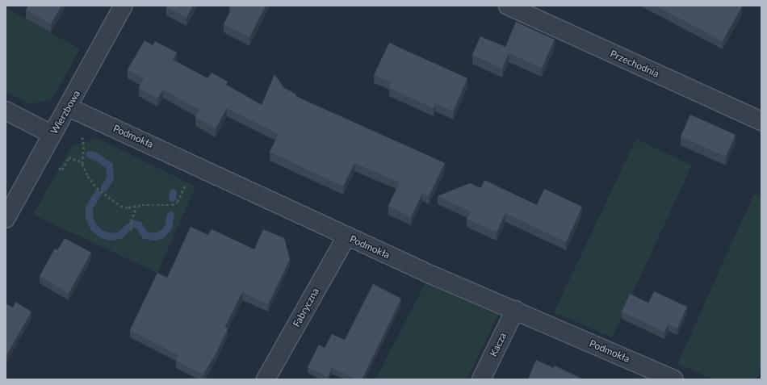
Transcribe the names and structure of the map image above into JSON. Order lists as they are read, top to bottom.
{
  "streets": {
    "street": [
      "Przechodnia",
      "Wierzbowa",
      "Podmokła",
      "Fabryczna",
      "Kacza"
    ]
  },
  "crossings": [
    ["Wierzbowa", "Podmokła"],
    ["Podmokła", "Fabryczna"],
    ["Podmokła", "Kacza"]
  ]
}
